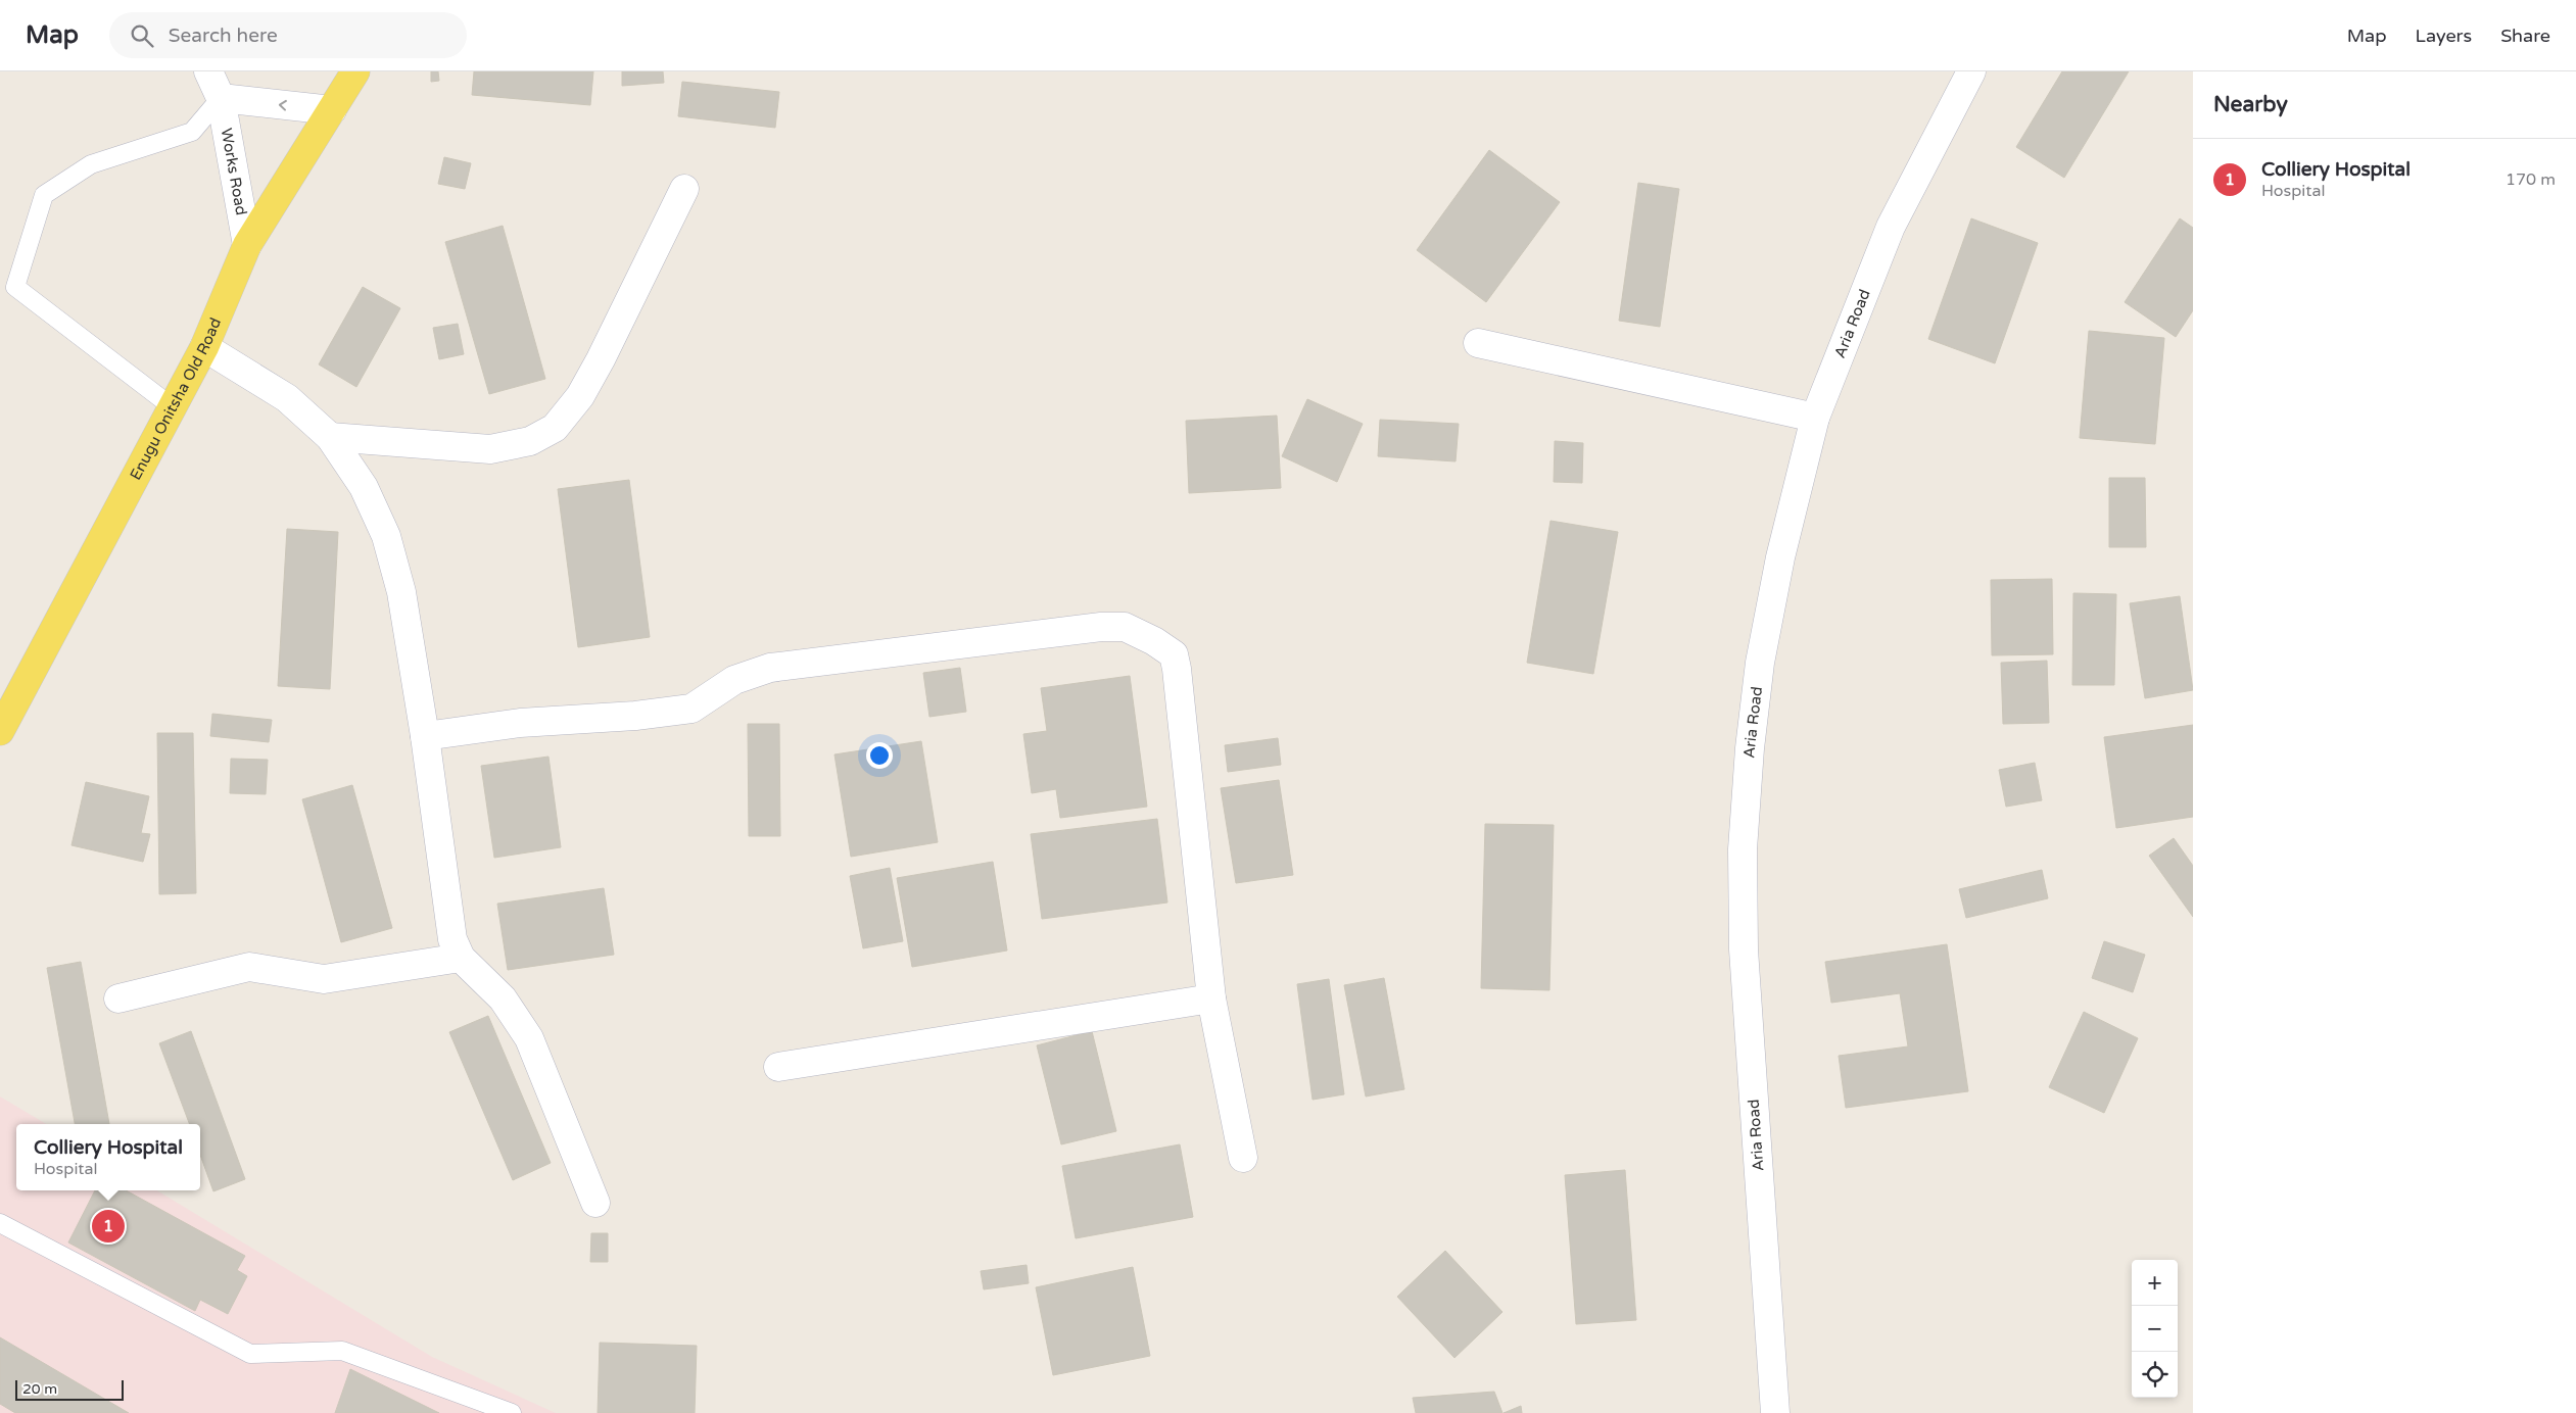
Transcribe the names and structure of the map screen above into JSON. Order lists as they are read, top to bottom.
{
  "streets": {
    "main road": ["Enugu Onitsha Old Road"],
    "street": ["Works Road", "Aria Road"]
  },
  "crossings": [
    ["Works Road", "Enugu Onitsha Old Road"]
  ],
  "scale_bar": "20 m",
  "page": {
    "header": "Map",
    "search": "Search here",
    "nav": ["Map", "Layers", "Share"],
    "heading": "Nearby",
    "list": [
      {
        "mark": "1",
        "name": "Colliery Hospital",
        "note": "Hospital",
        "value": "170 m"
      }
    ],
    "popup": ["Colliery Hospital", "Hospital"],
    "pins": "1",
    "map_buttons": ["+", "−"],
    "scale": "20 m"
  }
}
